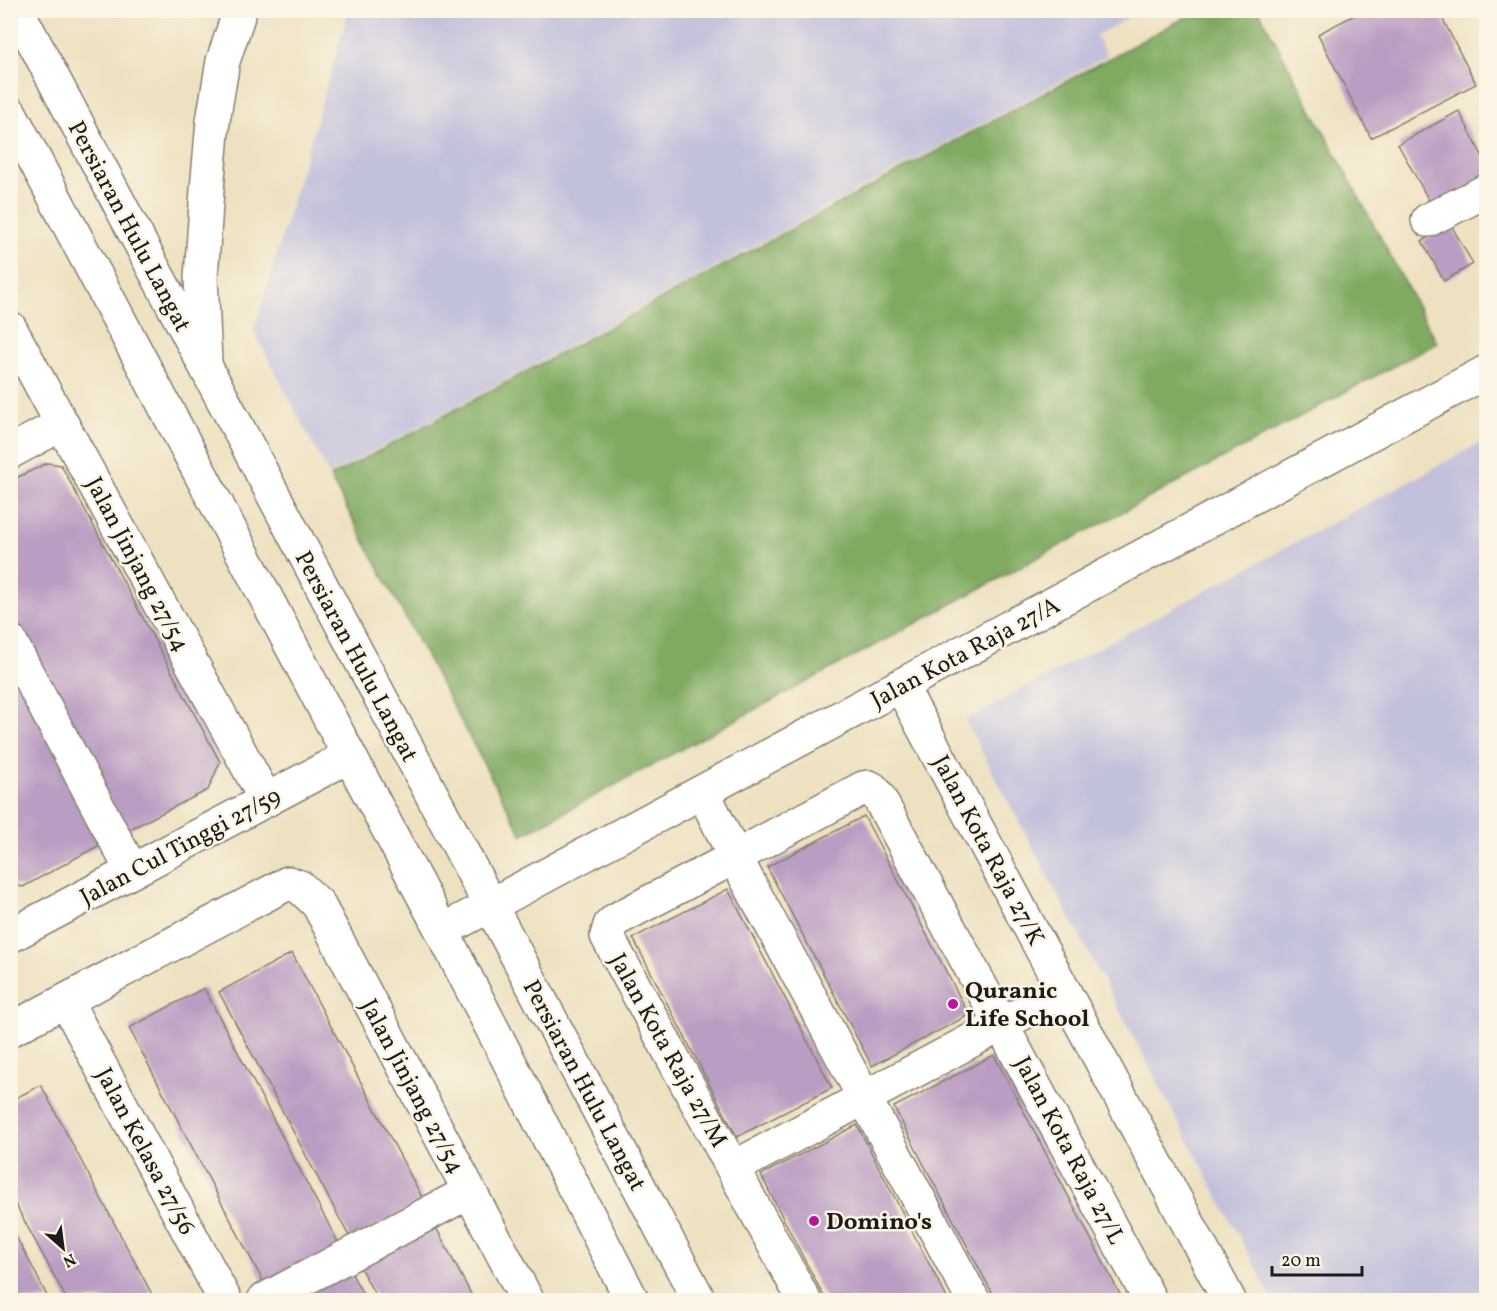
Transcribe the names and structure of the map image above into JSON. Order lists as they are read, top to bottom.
{
  "streets": {
    "street": [
      "Persiaran Hulu Langat",
      "Jalan Jinjang 27/54",
      "Jalan Kota Raja 27/A",
      "Jalan Cul Tinggi 27/59",
      "Jalan Kota Raja 27/K",
      "Jalan Kota Raja 27/M",
      "Jalan Kota Raja 27/L",
      "Jalan Kelasa 27/56"
    ]
  },
  "crossings": [
    ["Persiaran Hulu Langat", "Jalan Kota Raja 27/A"],
    ["Jalan Jinjang 27/54", "Jalan Cul Tinggi 27/59"],
    ["Jalan Jinjang 27/54", "Jalan Kelasa 27/56"],
    ["Jalan Kota Raja 27/A", "Jalan Kota Raja 27/K"],
    ["Jalan Kota Raja 27/M", "Jalan Kota Raja 27/L"]
  ],
  "places": ["Quranic Life School", "Domino's"],
  "scale_bar": "20 m",
  "north": "bottom right"
}
